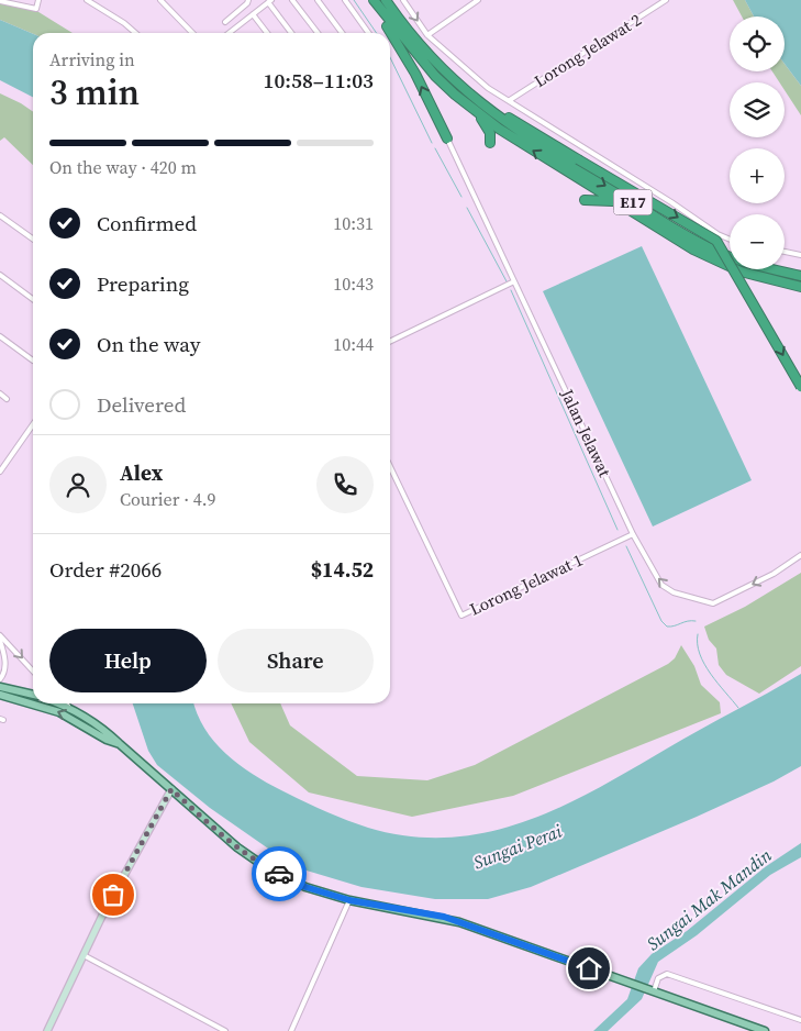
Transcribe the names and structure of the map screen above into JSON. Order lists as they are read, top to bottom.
{
  "streets": {
    "highway": ["E17"],
    "street": ["Lorong Jelawat 2", "Jalan Jelawat", "Lorong Jelawat 1"]
  },
  "crossings": [
    ["Jalan Jelawat", "Lorong Jelawat 1"]
  ],
  "water": ["Sungai Perai", "Sungai Mak Mandin"],
  "page": {
    "map_buttons": ["+", "−"],
    "heading": ["3 min", "Arriving in", "10:58–11:03"],
    "panel": [
      "Alex",
      "Courier · 4.9",
      "Order #2066",
      "$14.52"
    ],
    "bar": "On the way · 420 m",
    "list": [
      ["Confirmed", "10:31"],
      ["Preparing", "10:43"],
      ["On the way", "10:44"],
      "Delivered"
    ],
    "buttons": ["Help", "Share"]
  }
}
